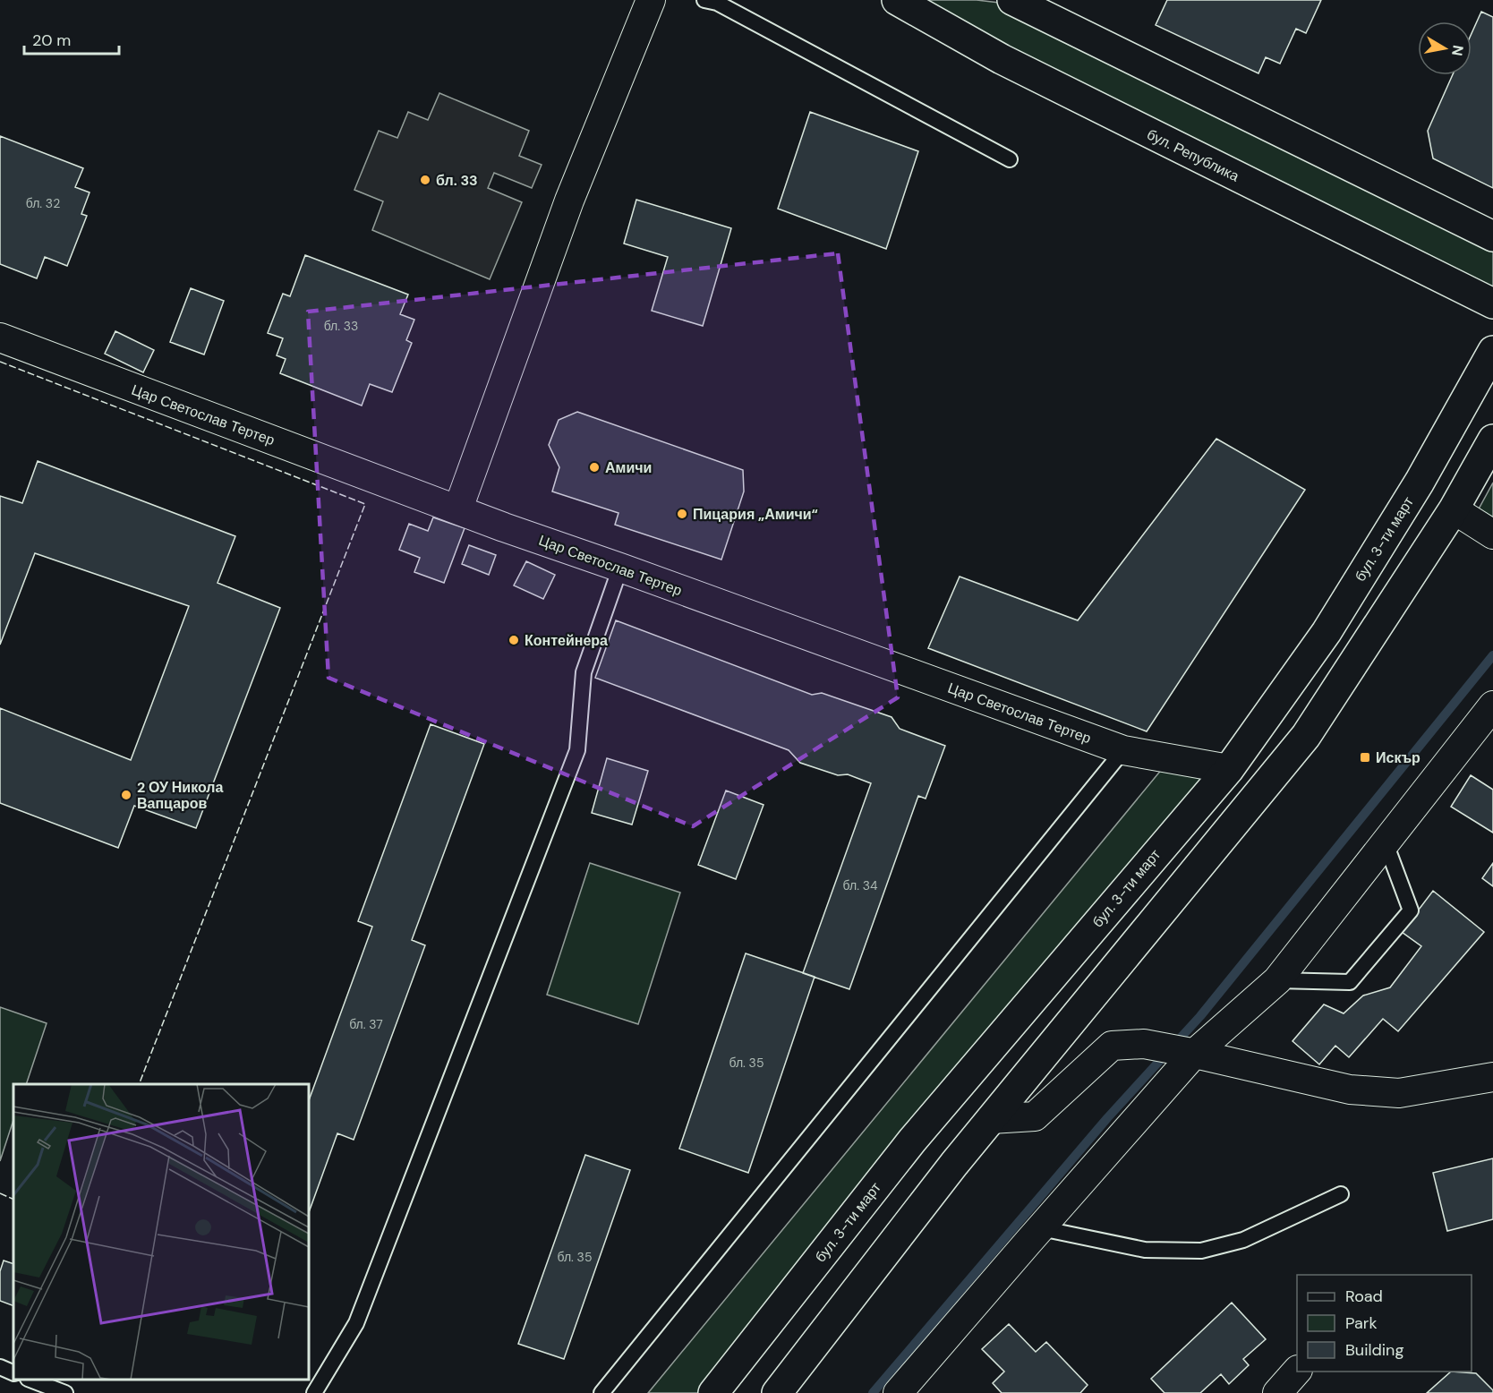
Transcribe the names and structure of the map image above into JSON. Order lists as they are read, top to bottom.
{
  "streets": {
    "street": ["бул. Република", "Цар Светослав Тертер", "бул. 3-ти март"]
  },
  "crossings": [
    ["Цар Светослав Тертер", "бул. 3-ти март"]
  ],
  "places": {
    "other": [
      "бл. 33",
      "Амичи",
      "Пицария „Амичи“",
      "Контейнера",
      "2 ОУ Никола Вапцаров"
    ],
    "transit": ["Искър"]
  },
  "house_numbers": [
    "бл. 32",
    "бл. 33",
    "бл. 34",
    "бл. 37",
    "бл. 35",
    "бл. 35"
  ],
  "legend": ["Road", "Park", "Building"],
  "scale_bar": "20 m",
  "north": "right"
}
